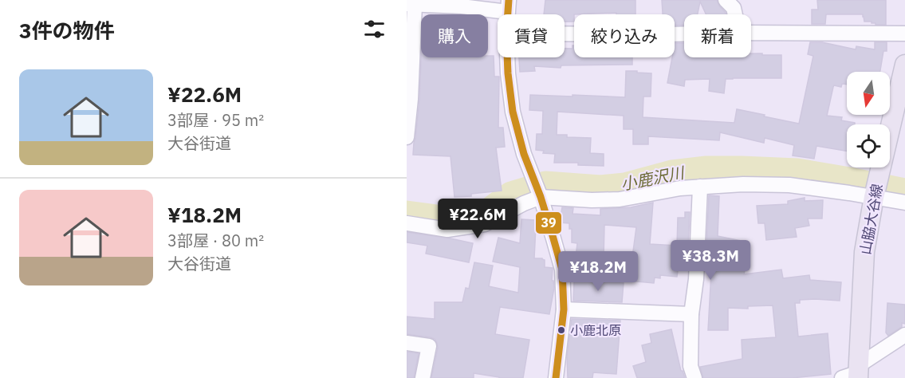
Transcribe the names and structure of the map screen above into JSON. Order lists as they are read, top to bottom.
{
  "streets": {
    "main road": ["山脇大谷線"]
  },
  "water": ["小鹿沢川"],
  "places": ["小鹿北原"],
  "lines": ["transit line 39"],
  "north": "bottom",
  "page": {
    "heading": "3件の物件",
    "chip": [
      "購入",
      "賃貸",
      "絞り込み",
      "新着"
    ],
    "list": [
      {
        "name": "¥22.6M",
        "note": "3部屋 · 95 m² · 大谷街道"
      },
      {
        "name": "¥18.2M",
        "note": "3部屋 · 80 m² · 大谷街道"
      }
    ],
    "price": ["¥22.6M", "¥38.3M", "¥18.2M"]
  }
}
